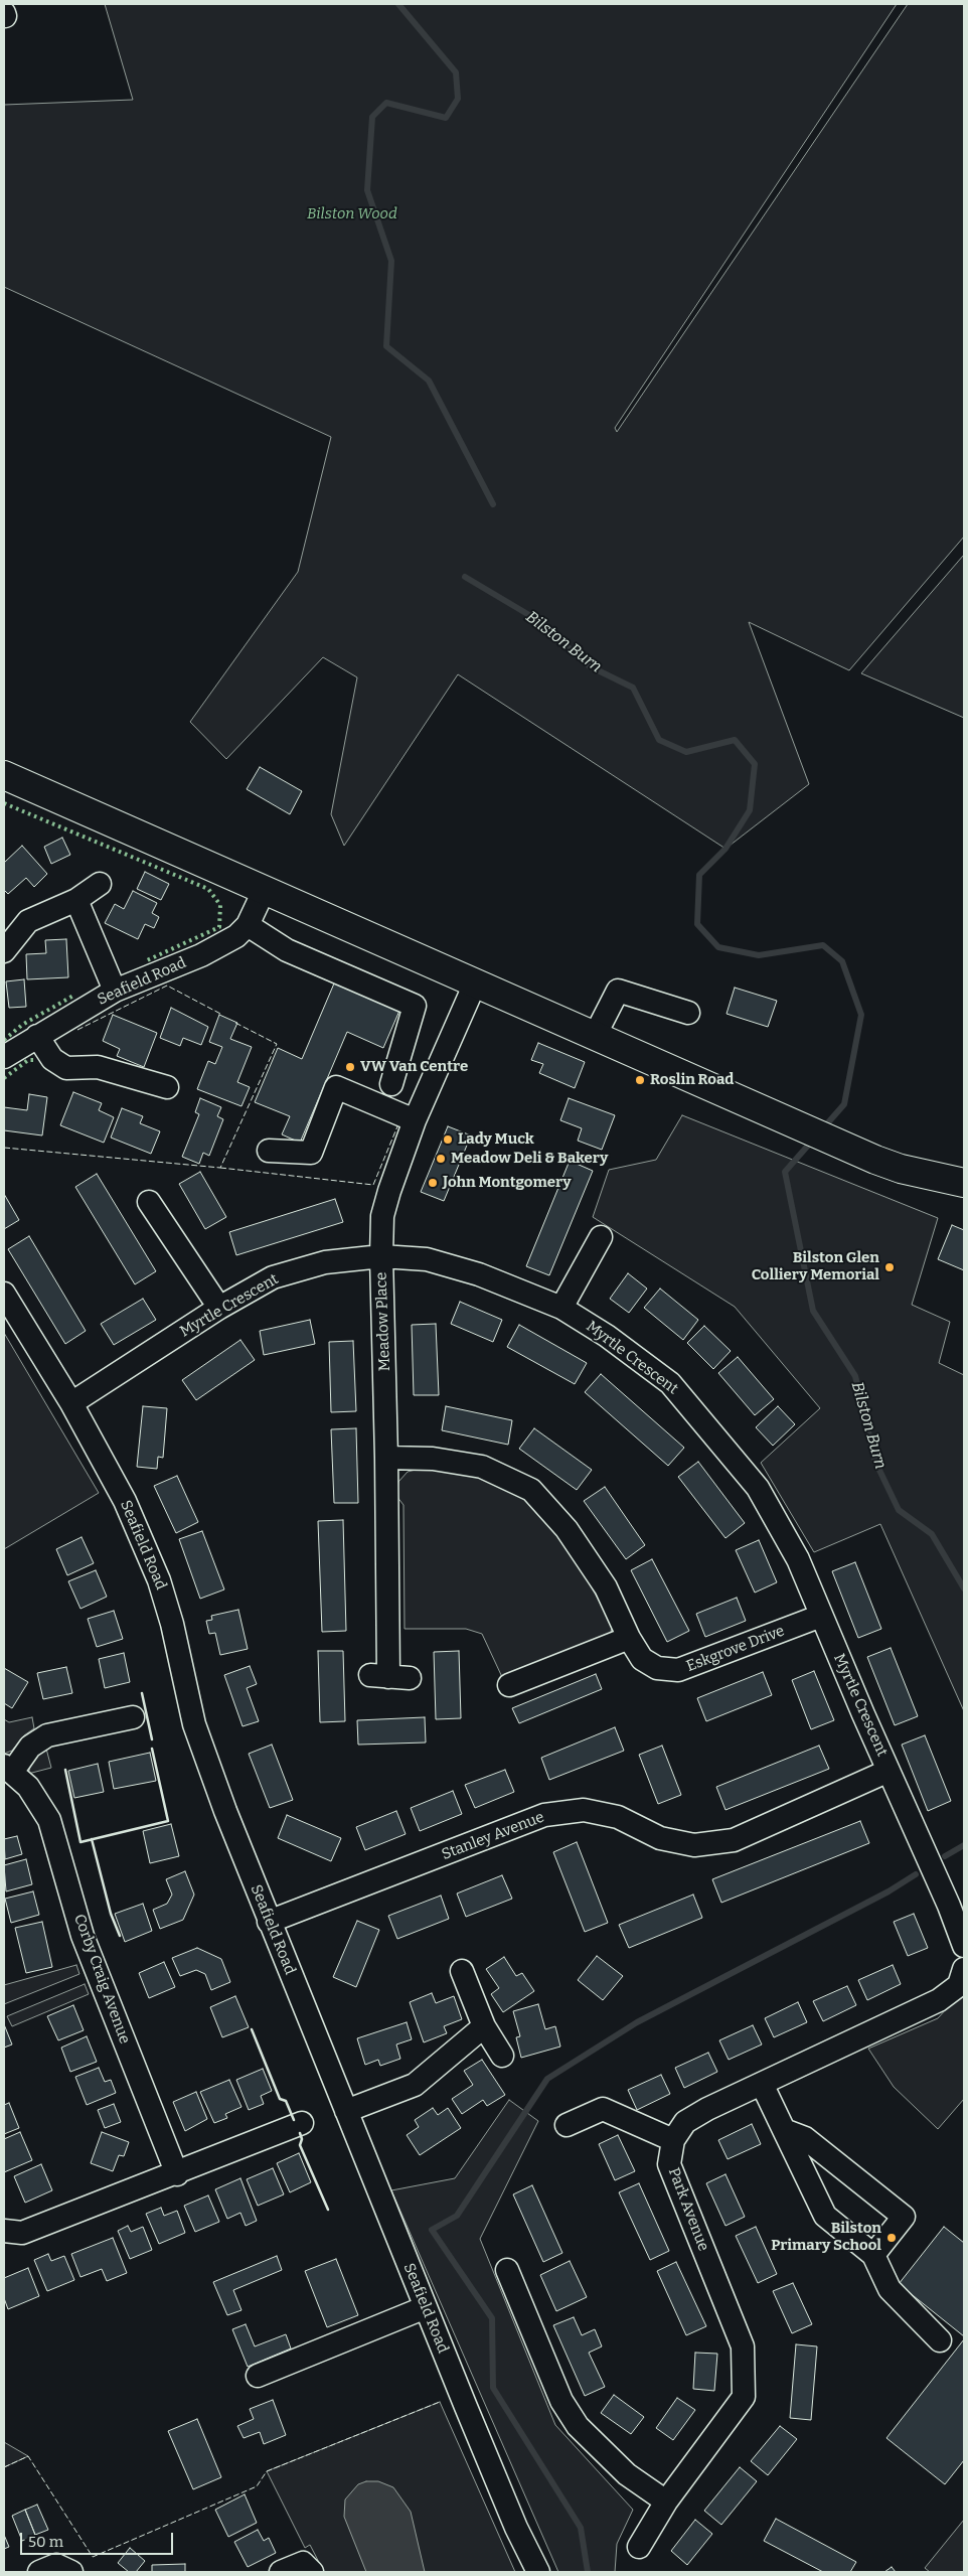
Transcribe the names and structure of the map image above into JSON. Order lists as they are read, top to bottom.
{
  "streets": {
    "street": [
      "Seafield Road",
      "Myrtle Crescent",
      "Meadow Place",
      "Eskgrove Drive",
      "Stanley Avenue",
      "Corby Craig Avenue",
      "Park Avenue"
    ]
  },
  "crossings": [
    ["Seafield Road", "Myrtle Crescent"],
    ["Seafield Road", "Stanley Avenue"],
    ["Myrtle Crescent", "Meadow Place"],
    ["Myrtle Crescent", "Eskgrove Drive"],
    ["Myrtle Crescent", "Stanley Avenue"],
    ["Meadow Place", "Eskgrove Drive"]
  ],
  "water": ["Bilston Burn"],
  "parks": ["Bilston Wood"],
  "places": [
    "VW Van Centre",
    "Roslin Road",
    "Lady Muck",
    "Meadow Deli & Bakery",
    "John Montgomery",
    "Bilston Glen Colliery Memorial",
    "Bilston Primary School"
  ],
  "scale_bar": "50 m"
}
